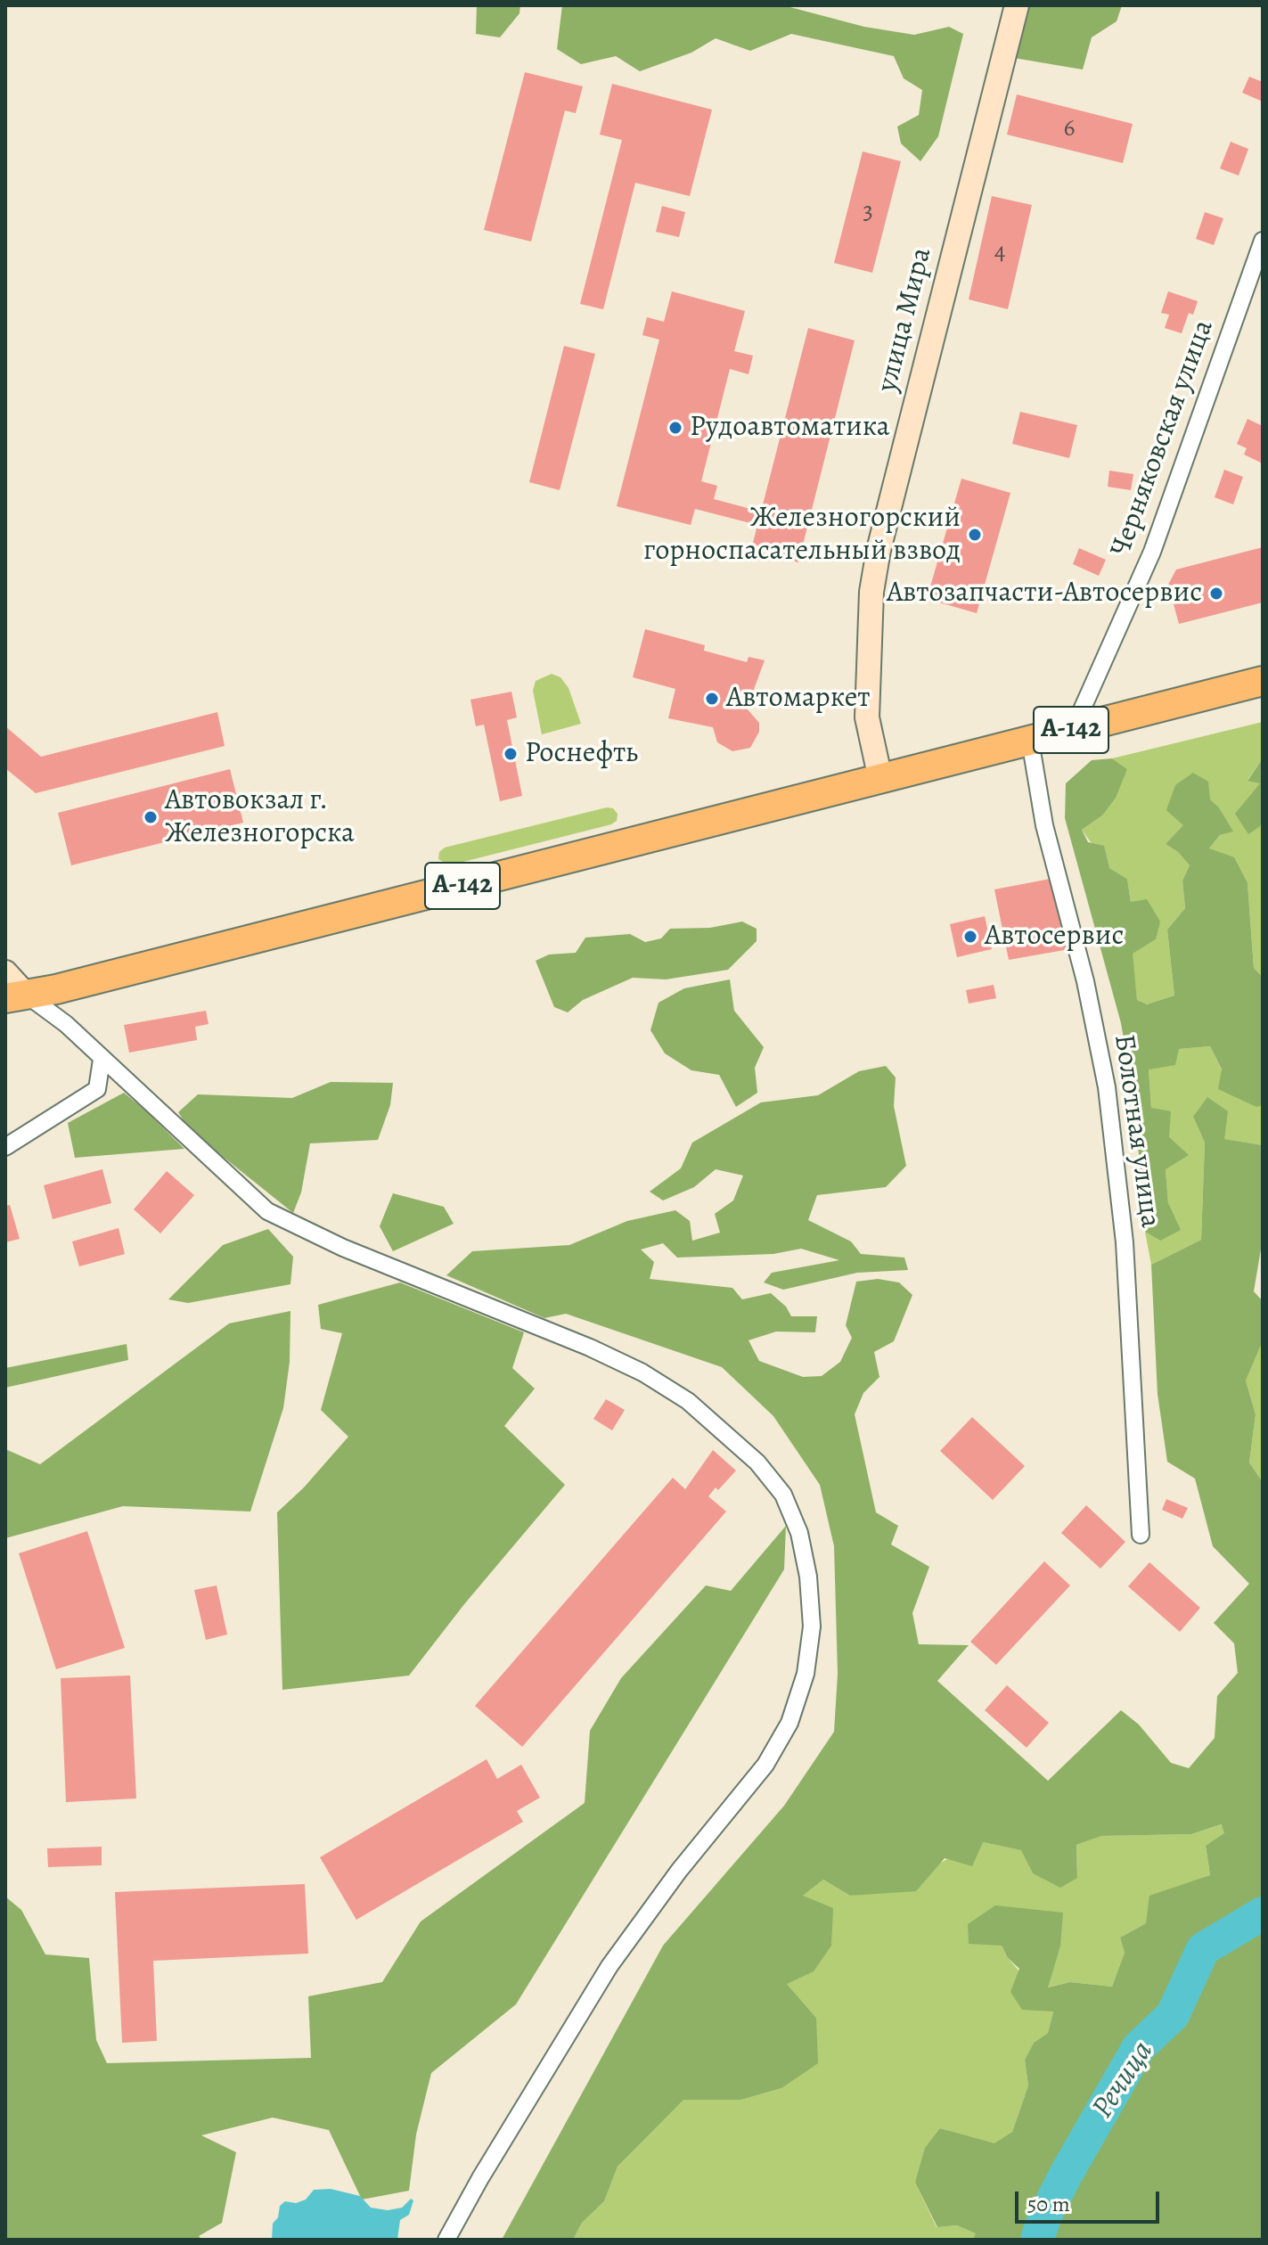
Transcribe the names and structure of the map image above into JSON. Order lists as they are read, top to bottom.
{
  "streets": {
    "highway": ["А-142"],
    "main road": ["улица Мира"],
    "street": ["Черняковская улица", "Болотная улица"]
  },
  "crossings": [
    ["улица Мира", "А-142"],
    ["Черняковская улица", "А-142"],
    ["А-142", "Болотная улица"]
  ],
  "water": ["Речица"],
  "places": [
    "Рудоавтоматика",
    "Железногорский горноспасательный взвод",
    "Автозапчасти-Автосервис",
    "Автомаркет",
    "Роснефть",
    "Автовокзал г. Железногорска",
    "Автосервис"
  ],
  "house_numbers": ["6", "3", "4"],
  "scale_bar": "50 m"
}
